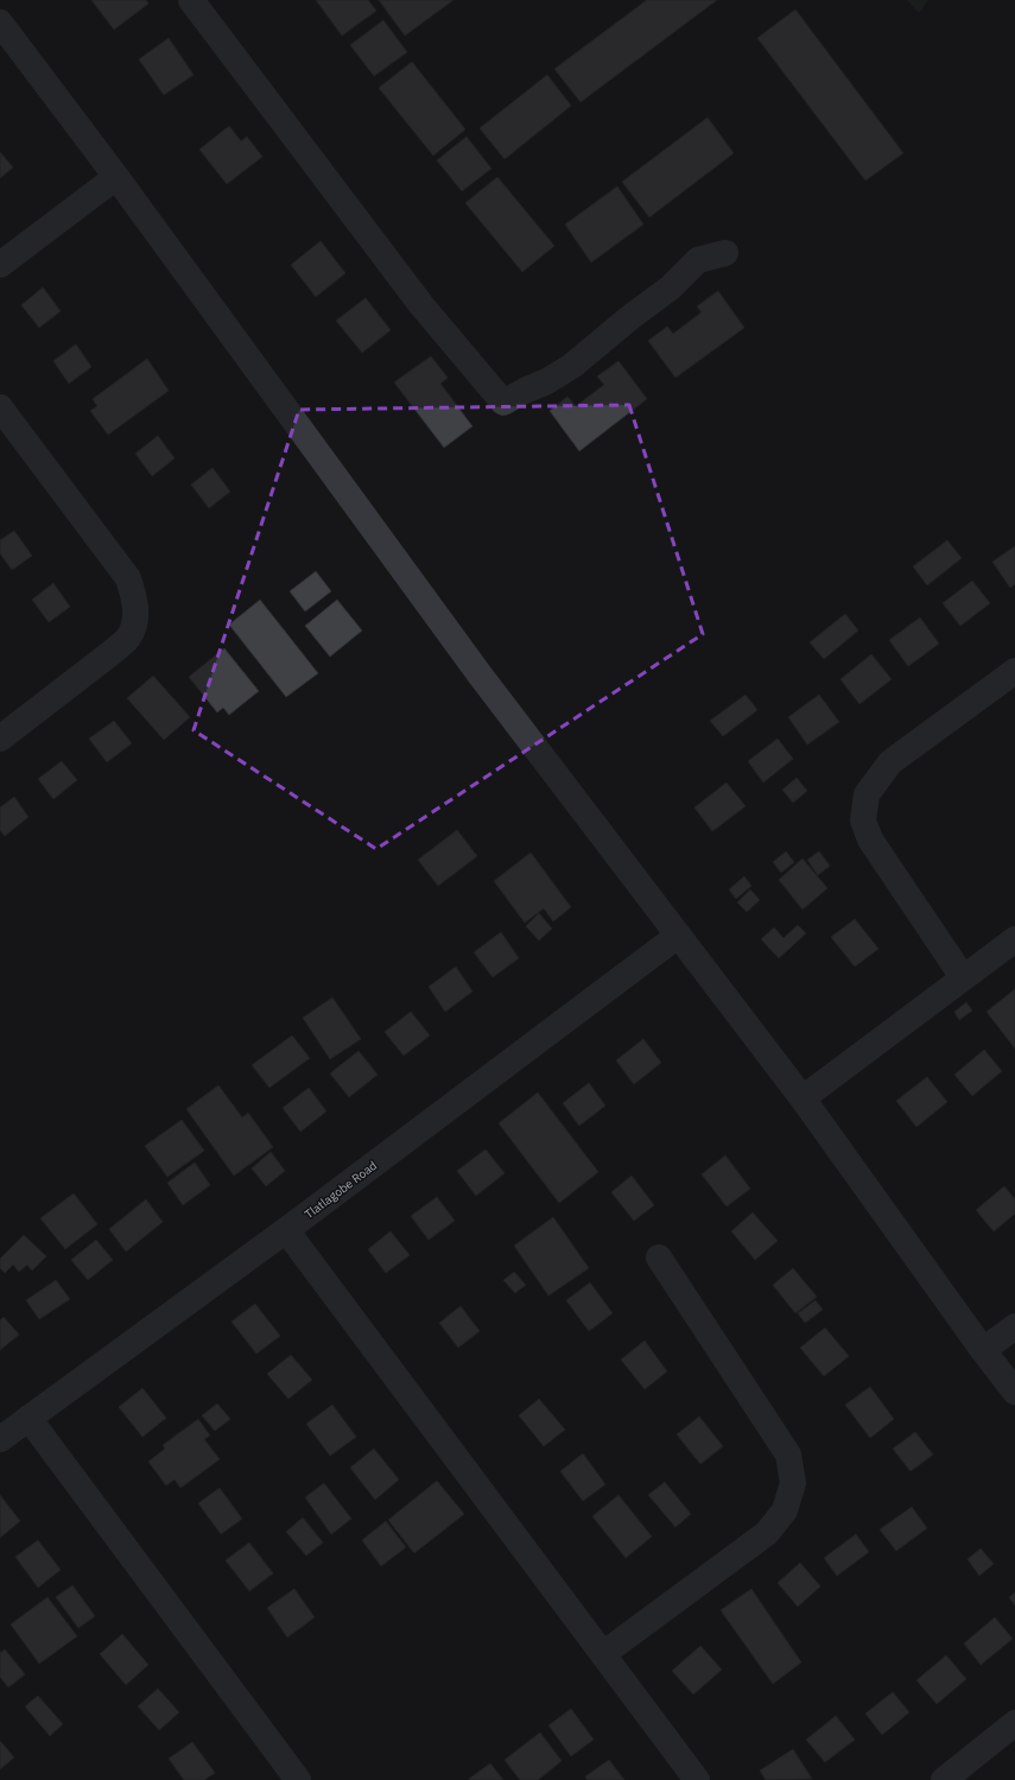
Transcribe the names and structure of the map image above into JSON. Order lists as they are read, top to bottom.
{
  "streets": {
    "street": ["Tlatlagobe Road"]
  }
}
